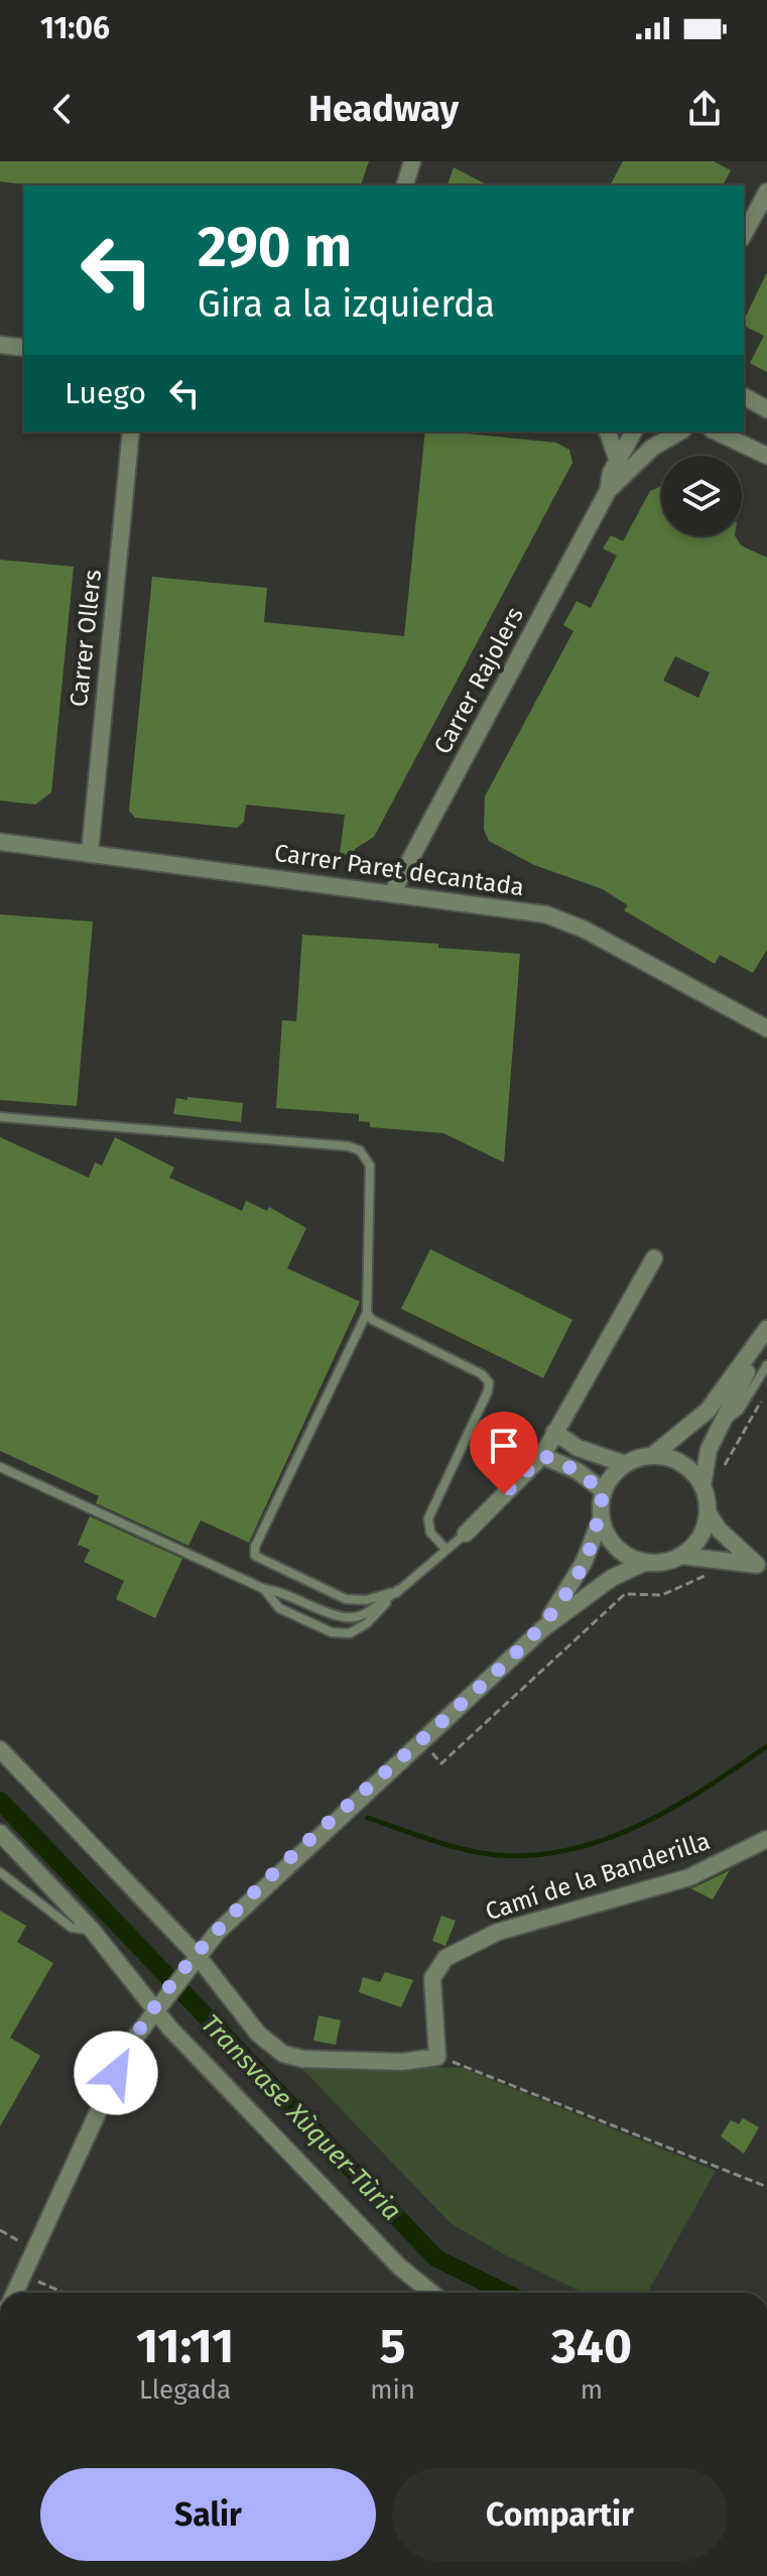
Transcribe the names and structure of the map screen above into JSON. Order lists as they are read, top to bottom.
{
  "streets": {
    "street": [
      "Carrer Ollers",
      "Carrer Rajolers",
      "Carrer Paret decantada",
      "Camí de la Banderilla"
    ]
  },
  "crossings": [
    ["Carrer Ollers", "Carrer Paret decantada"],
    ["Carrer Rajolers", "Carrer Paret decantada"]
  ],
  "water": ["Transvase Xùquer-Tùria"],
  "page": {
    "status": "11:06",
    "header": "Headway",
    "turn": ["290 m", "Gira a la izquierda"],
    "then": "Luego",
    "eta": [
      "11:11",
      "Llegada",
      "5",
      "min",
      "340",
      "m"
    ],
    "buttons": ["Salir", "Compartir"]
  }
}
